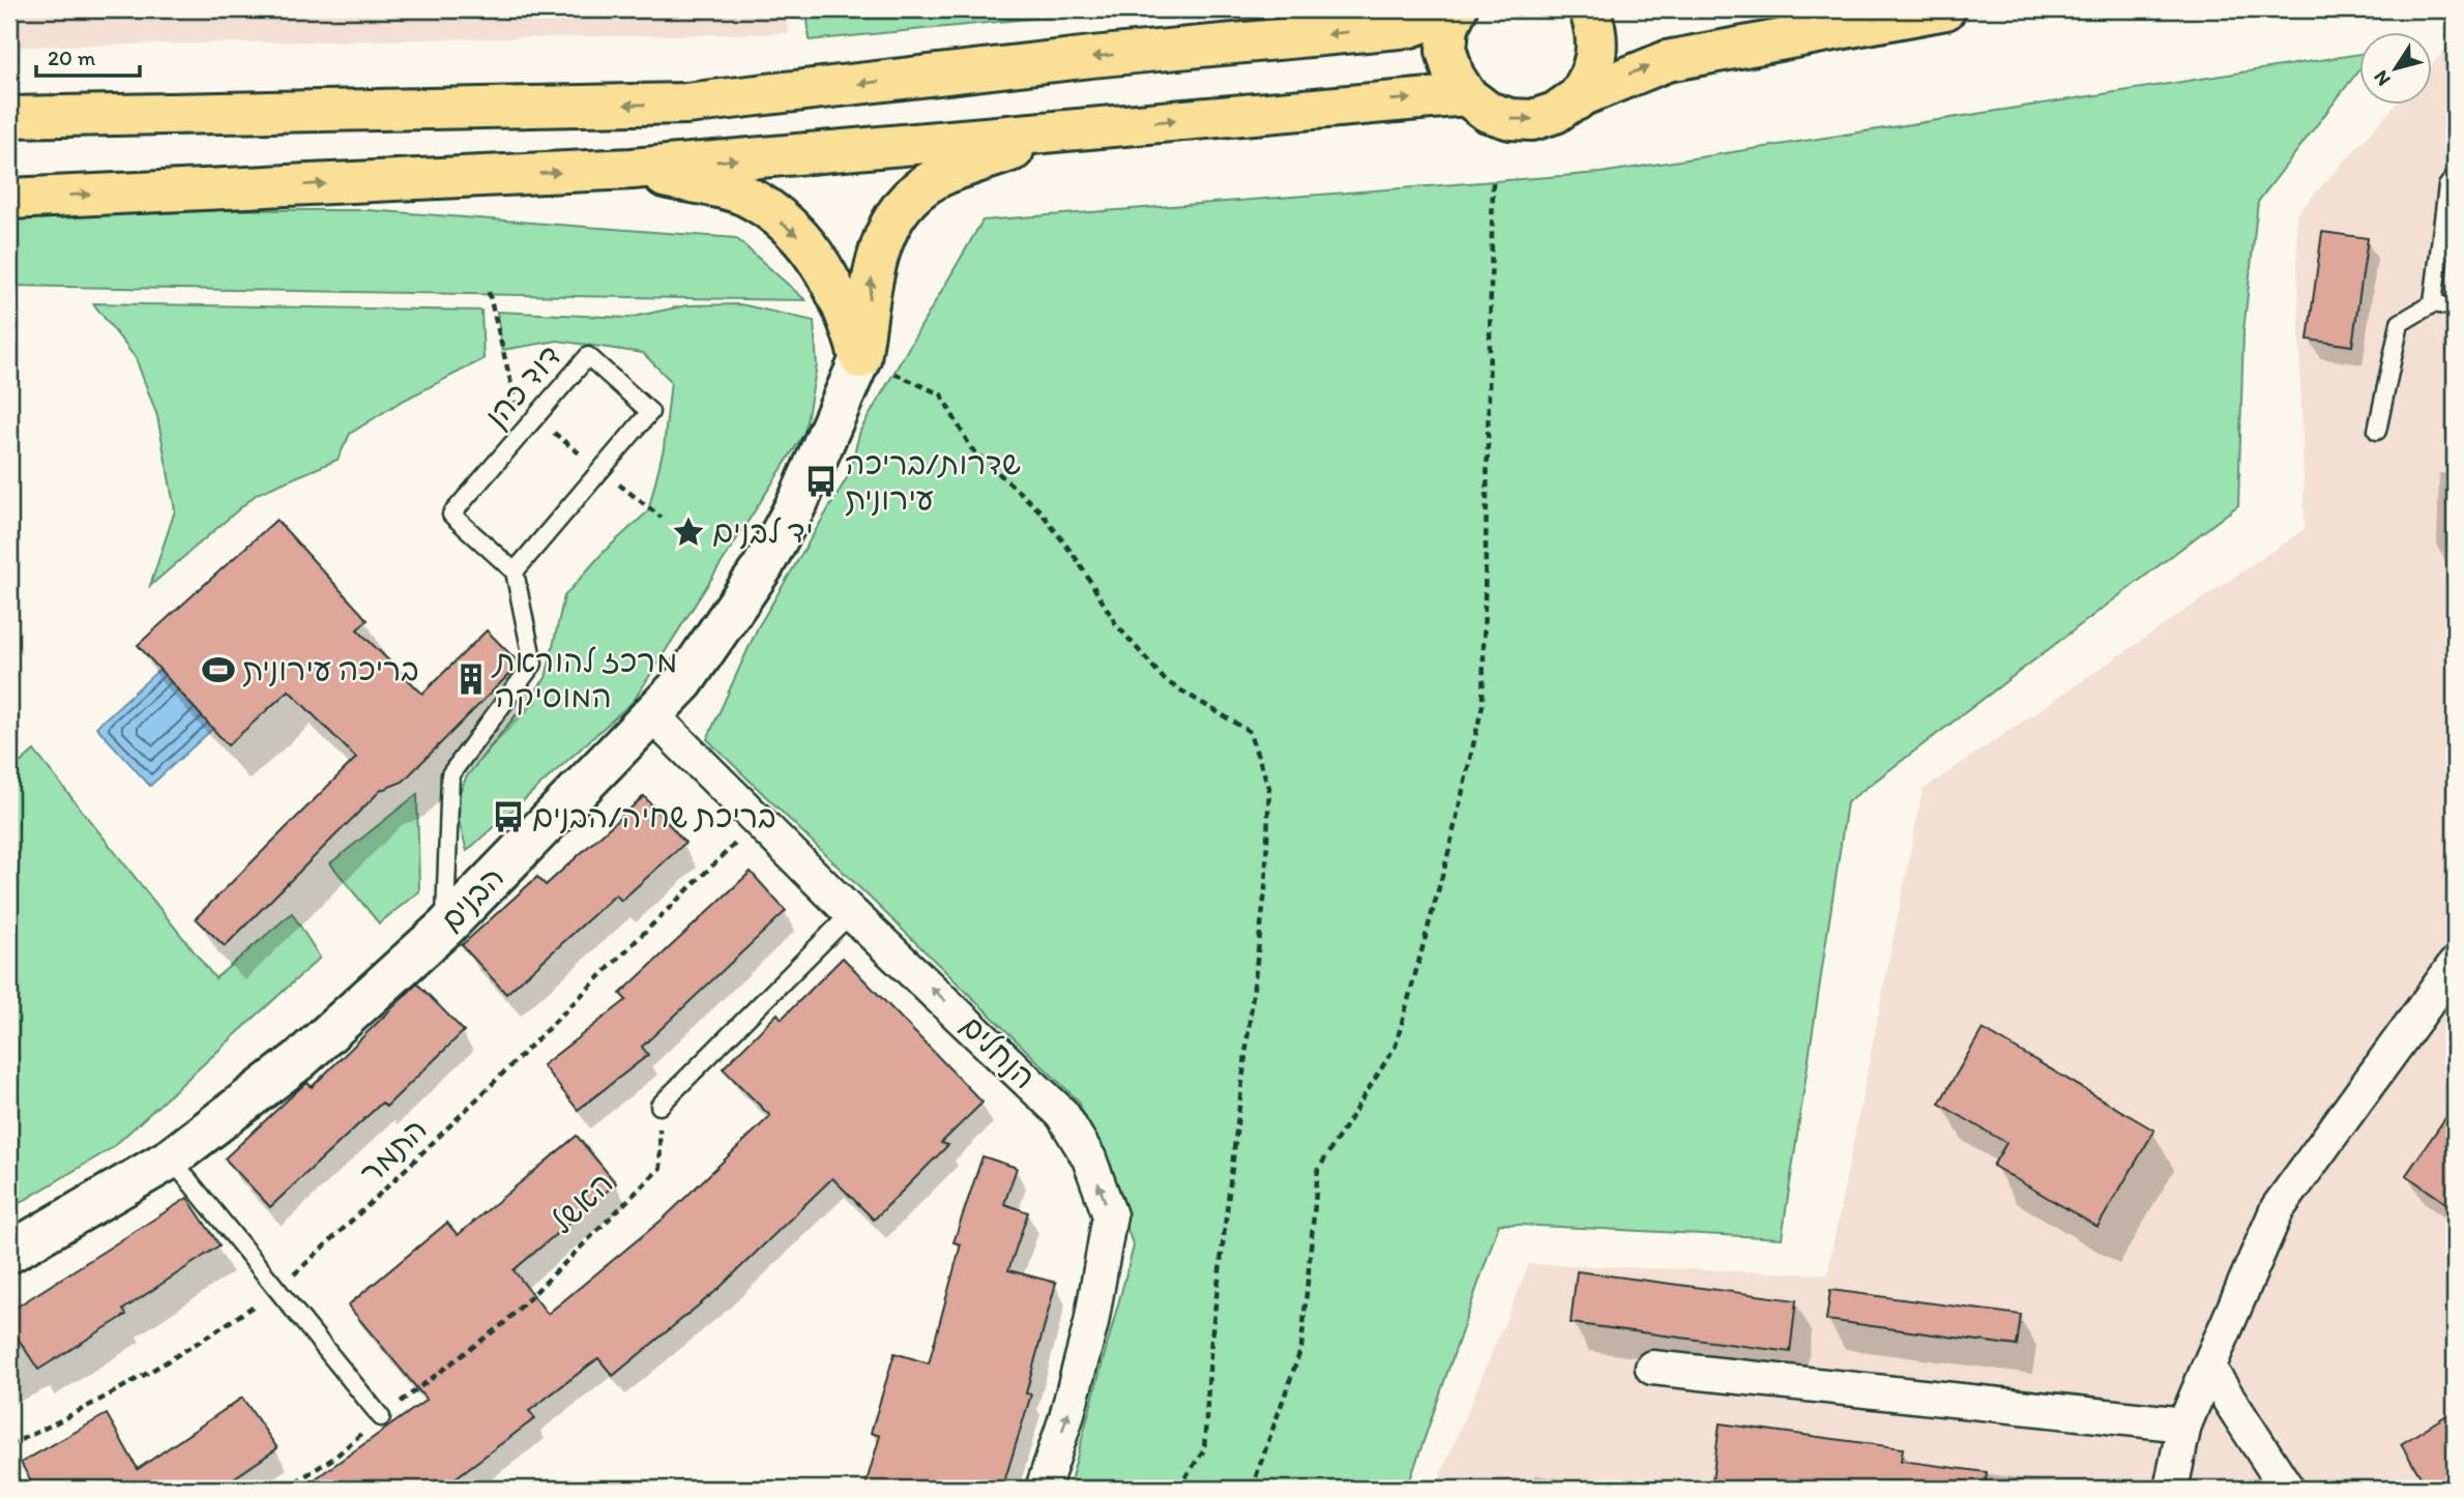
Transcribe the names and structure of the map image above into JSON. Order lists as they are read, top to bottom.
{
  "streets": {
    "street": ["הבנים", "הנחלים"],
    "lane": ["דוד כהן"],
    "path": ["התמר", "האשל"]
  },
  "crossings": [
    ["הבנים", "הנחלים"],
    ["הנחלים", "התמר"]
  ],
  "one_way": ["הנחלים"],
  "places": {
    "bus stop": ["שדרות/בריכה עירונית", "בריכת שחיה/הבנים"],
    "place": ["יד לבנים"],
    "sports": ["בריכה עירונית"],
    "building": ["מרכז להוראת המוסיקה"]
  },
  "scale_bar": "20 m",
  "north": "bottom left"
}
